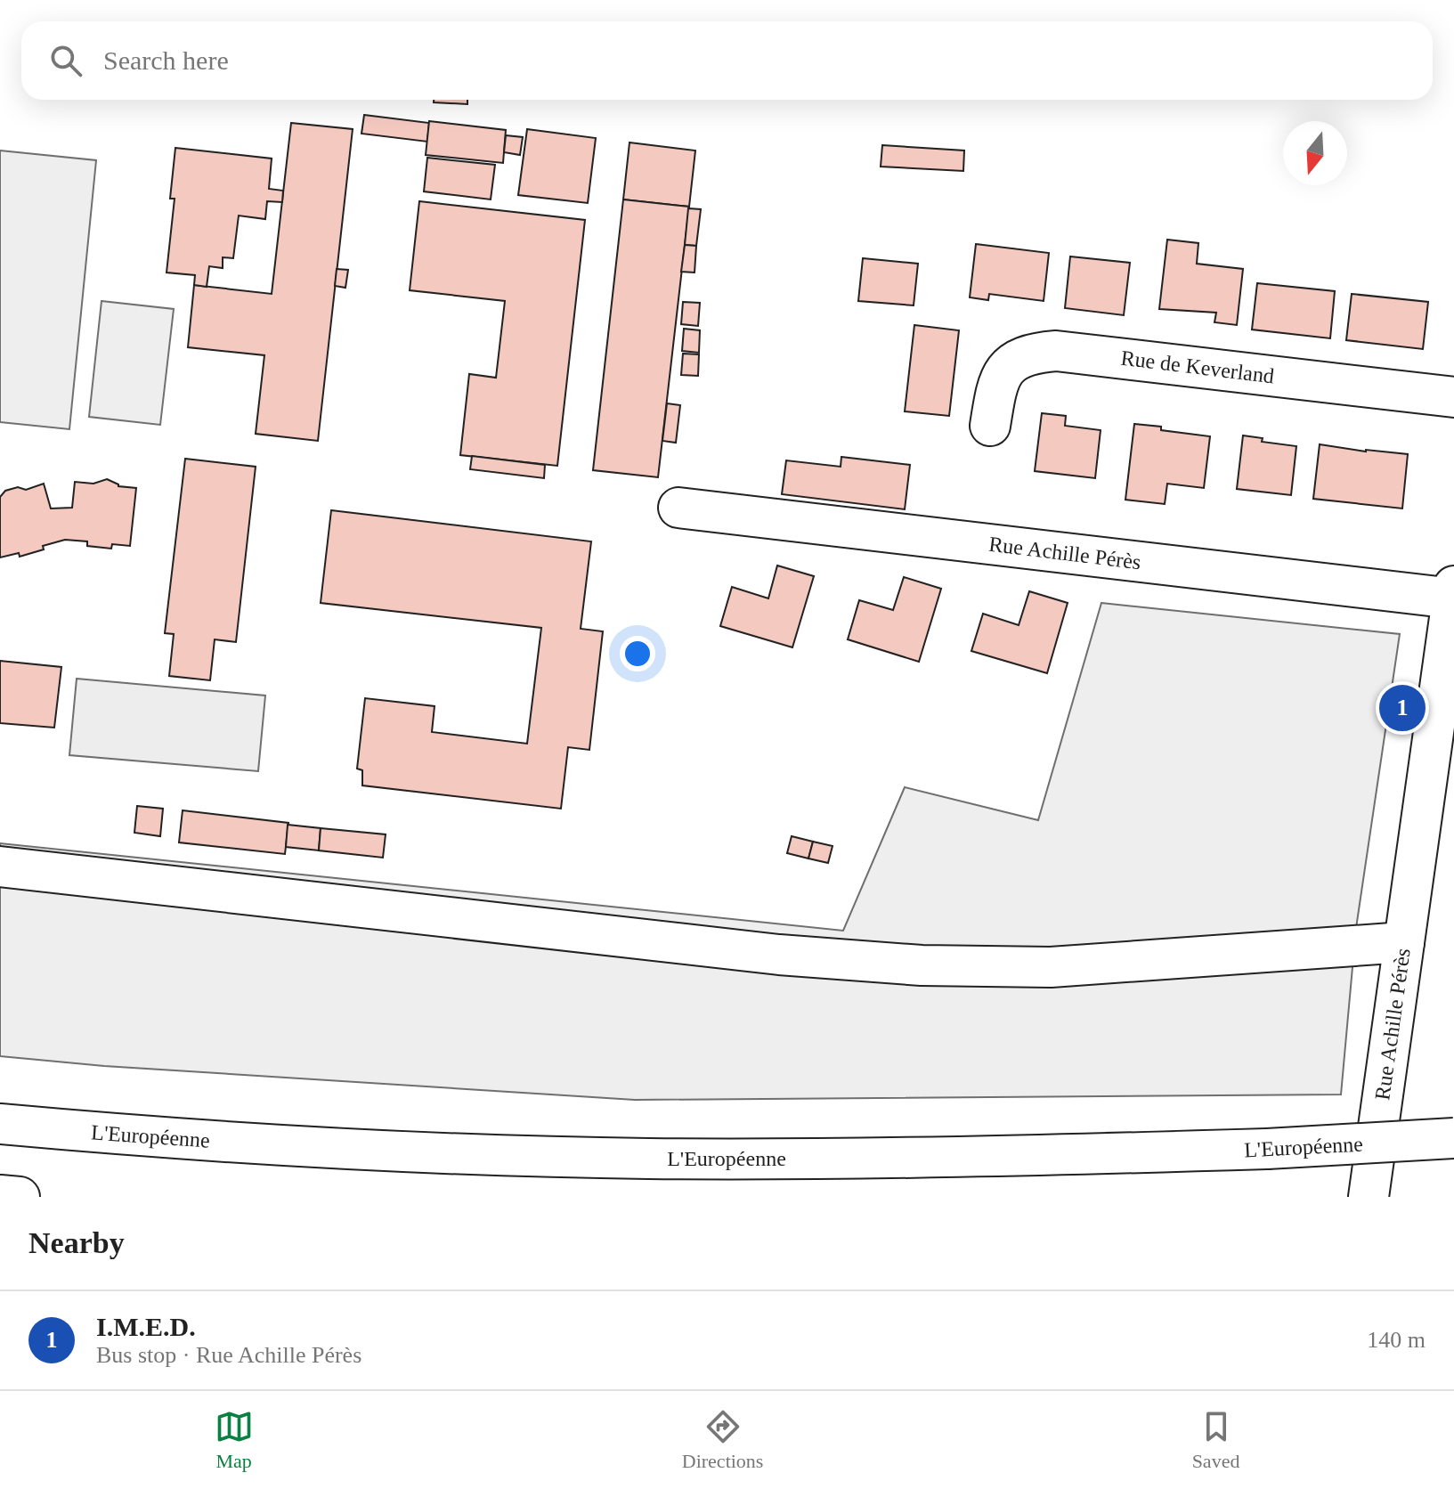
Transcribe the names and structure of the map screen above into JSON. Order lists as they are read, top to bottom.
{
  "streets": {
    "main road": ["Rue de Keverland", "Rue Achille Pérès", "L'Européenne"]
  },
  "north": "bottom",
  "page": {
    "search": "Search here",
    "pins": "1",
    "heading": "Nearby",
    "list": [
      {
        "mark": "1",
        "name": "I.M.E.D.",
        "note": "Bus stop · Rue Achille Pérès",
        "value": "140 m"
      }
    ],
    "nav": ["Map", "Directions", "Saved"]
  }
}
